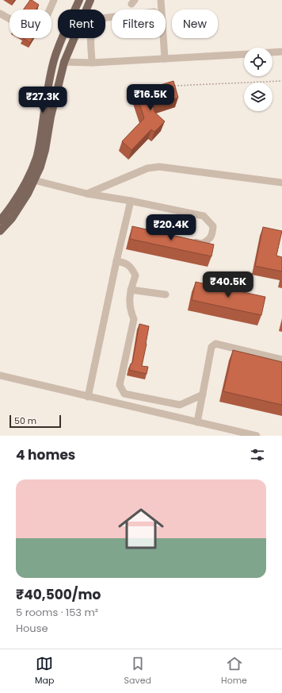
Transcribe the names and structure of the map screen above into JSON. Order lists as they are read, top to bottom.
{
  "scale_bar": "50 m",
  "page": {
    "chip": [
      "Buy",
      "Rent",
      "Filters",
      "New"
    ],
    "price": [
      "₹16.5K",
      "₹27.3K",
      "₹20.4K",
      "₹40.5K"
    ],
    "scale": "50 m",
    "heading": "4 homes",
    "list": [
      {
        "name": "₹40,500/mo",
        "note": "5 rooms · 153 m² · House"
      }
    ],
    "tabs": ["Map", "Saved", "Home"]
  }
}
